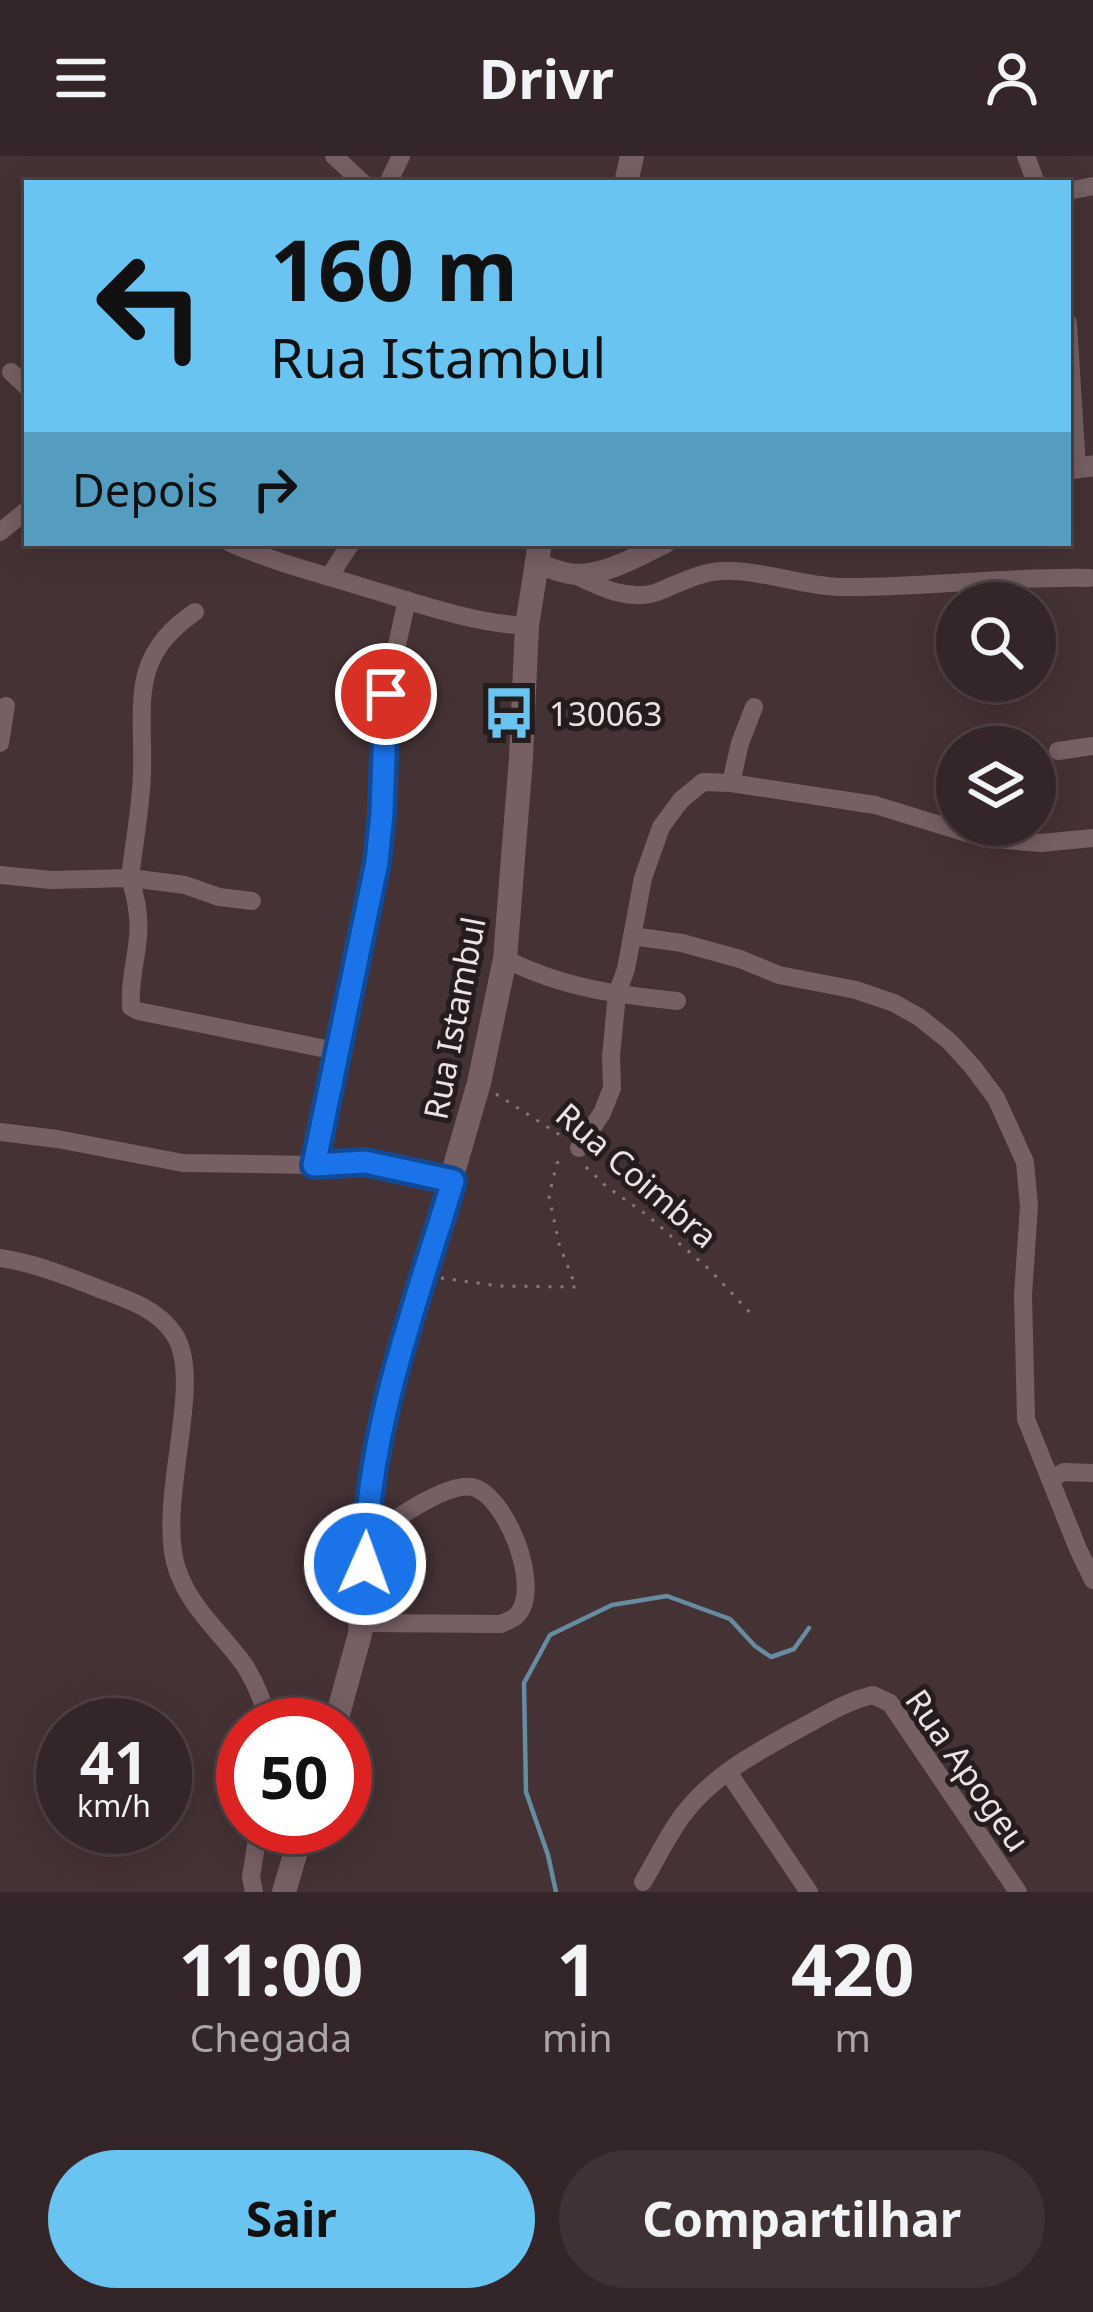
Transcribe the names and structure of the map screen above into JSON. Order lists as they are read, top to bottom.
{
  "streets": {
    "main road": ["Rua Istambul"],
    "street": ["Rua Apogeu"],
    "path": ["Rua Coimbra"]
  },
  "crossings": [
    ["Rua Istambul", "Rua Coimbra"]
  ],
  "places": {
    "bus stop": ["130063"]
  },
  "page": {
    "header": "Drivr",
    "turn": ["160 m", "Rua Istambul"],
    "then": "Depois",
    "speed": "41 km/h",
    "limit": "50",
    "eta": [
      "11:00",
      "Chegada",
      "1",
      "min",
      "420",
      "m"
    ],
    "buttons": ["Sair", "Compartilhar"]
  }
}
